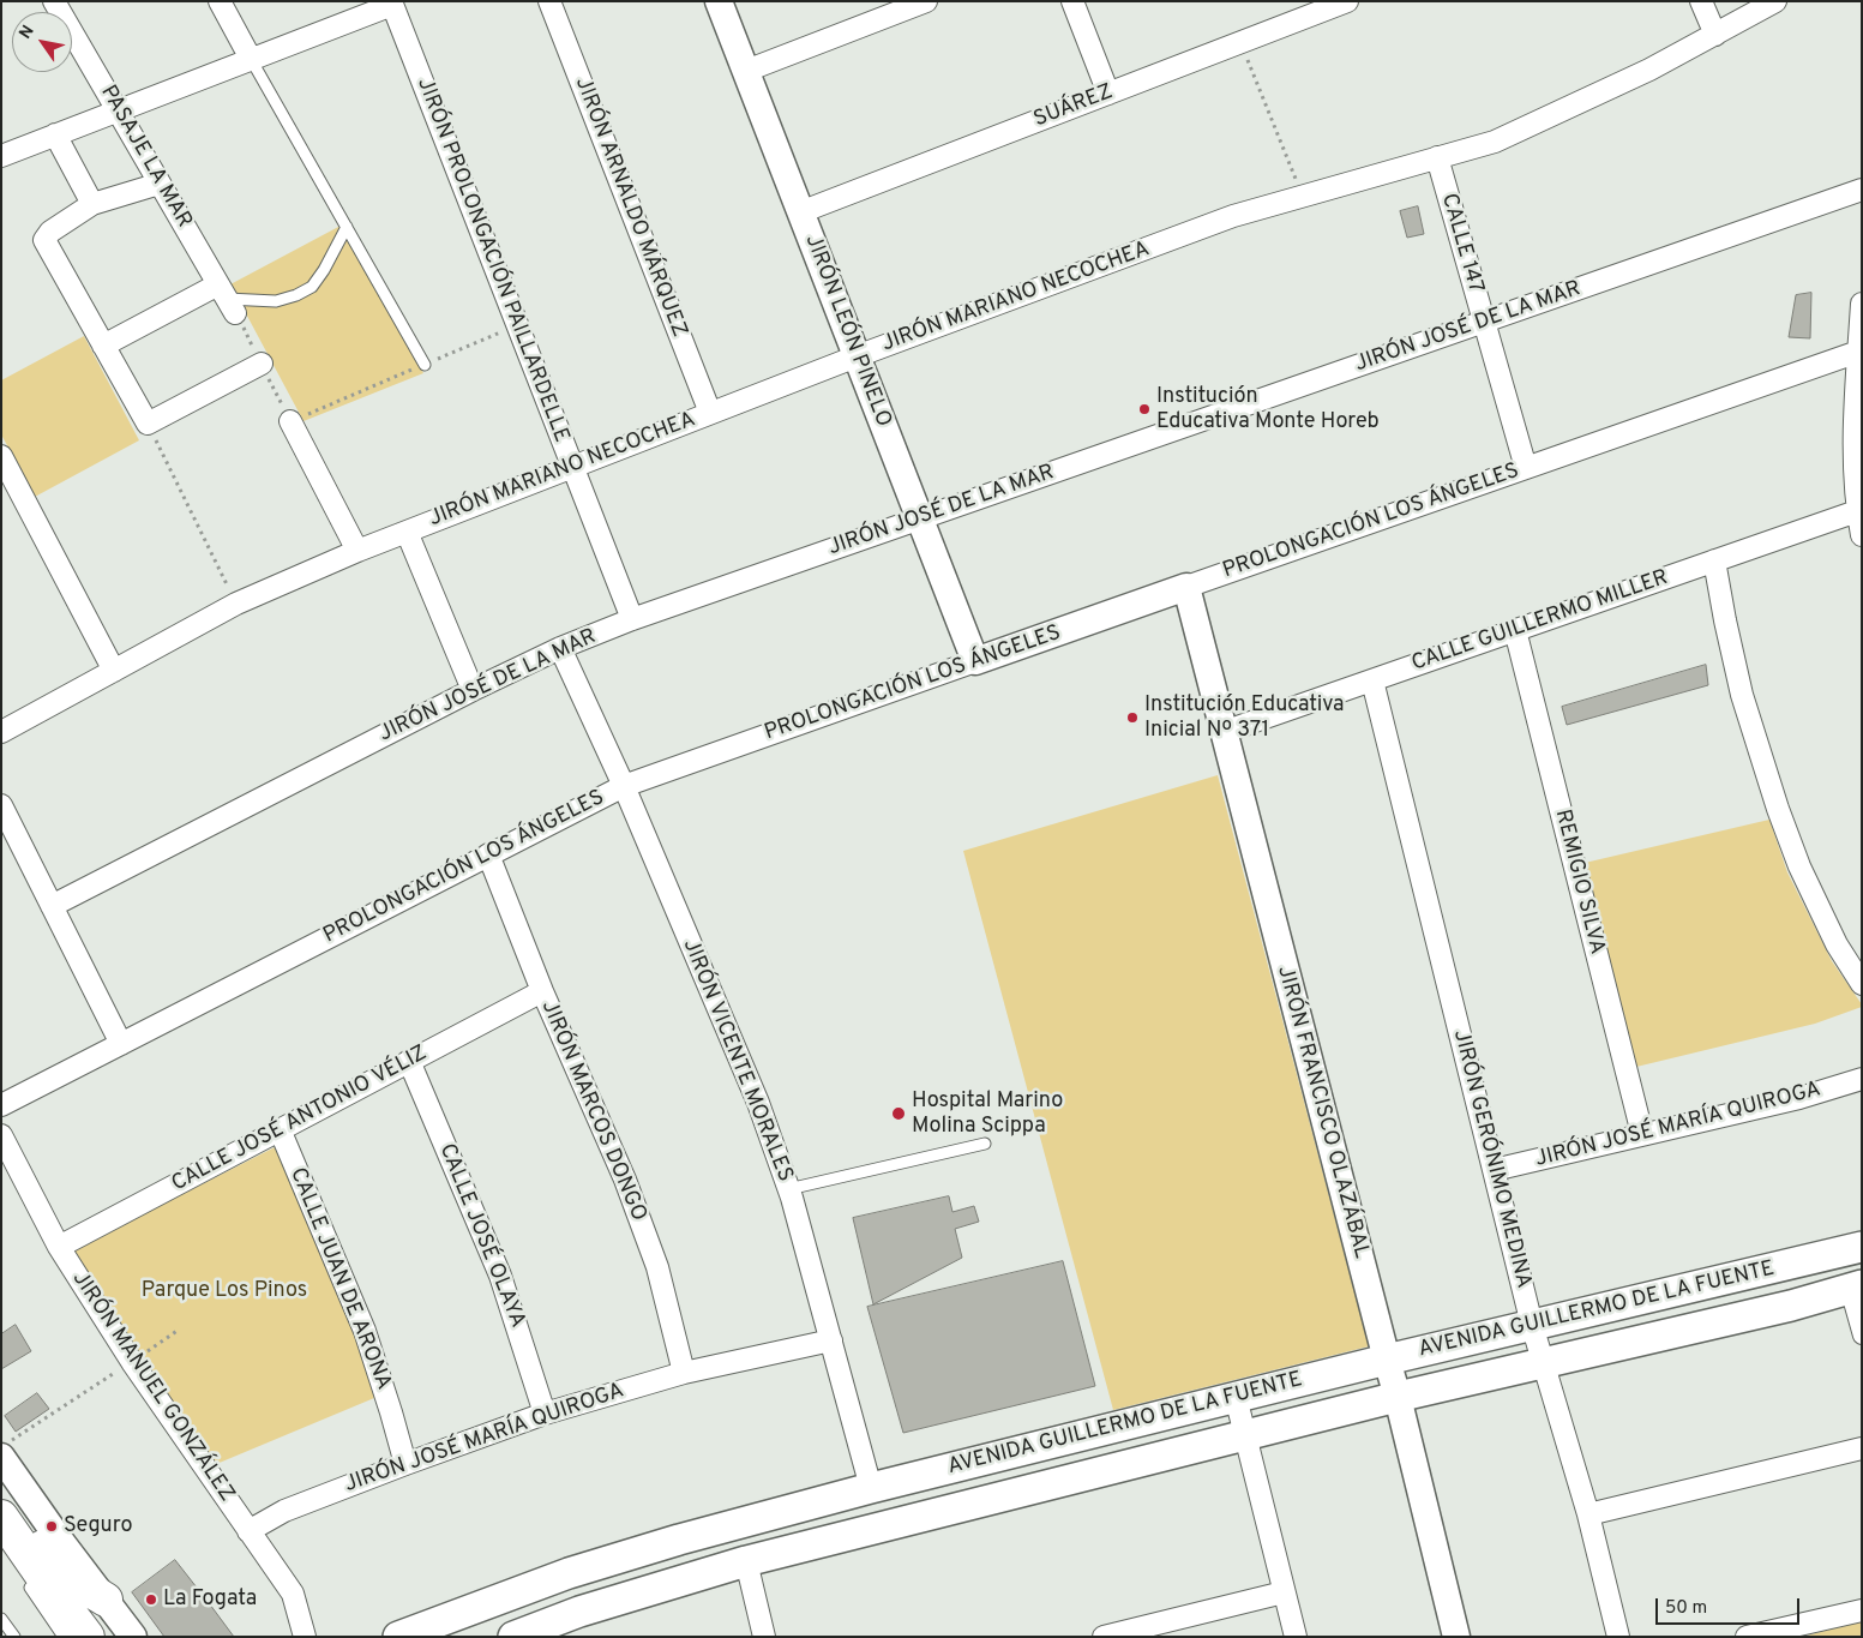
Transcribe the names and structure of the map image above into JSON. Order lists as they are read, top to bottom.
{
  "streets": {
    "main road": ["AVENIDA GUILLERMO DE LA FUENTE"],
    "street": [
      "SUÁREZ",
      "PASAJE LA MAR",
      "JIRÓN ARNALDO MÁRQUEZ",
      "CALLE 147",
      "JIRÓN PROLONGACIÓN PAILLARDELLE",
      "JIRÓN MARIANO NECOCHEA",
      "JIRÓN JOSÉ DE LA MAR",
      "JIRÓN LEÓN PINELO",
      "PROLONGACIÓN LOS ÁNGELES",
      "CALLE GUILLERMO MILLER",
      "REMIGIO SILVA",
      "JIRÓN VICENTE MORALES",
      "JIRÓN MARCOS DONGO",
      "JIRÓN FRANCISCO OLAZÁBAL",
      "CALLE JOSÉ ANTONIO VÉLIZ",
      "JIRÓN JOSÉ MARÍA QUIROGA",
      "JIRÓN GERÓNIMO MEDINA",
      "CALLE JOSÉ OLAYA",
      "CALLE JUAN DE ARONA",
      "JIRÓN MANUEL GONZÁLEZ"
    ]
  },
  "crossings": [
    ["SUÁREZ", "JIRÓN LEÓN PINELO"],
    ["JIRÓN ARNALDO MÁRQUEZ", "JIRÓN MARIANO NECOCHEA"],
    ["CALLE 147", "JIRÓN MARIANO NECOCHEA"],
    ["CALLE 147", "JIRÓN JOSÉ DE LA MAR"],
    ["CALLE 147", "PROLONGACIÓN LOS ÁNGELES"],
    ["JIRÓN PROLONGACIÓN PAILLARDELLE", "JIRÓN MARIANO NECOCHEA"],
    ["JIRÓN PROLONGACIÓN PAILLARDELLE", "JIRÓN JOSÉ DE LA MAR"],
    ["JIRÓN MARIANO NECOCHEA", "JIRÓN LEÓN PINELO"],
    ["JIRÓN JOSÉ DE LA MAR", "JIRÓN LEÓN PINELO"],
    ["JIRÓN JOSÉ DE LA MAR", "JIRÓN VICENTE MORALES"],
    ["JIRÓN LEÓN PINELO", "PROLONGACIÓN LOS ÁNGELES"],
    ["PROLONGACIÓN LOS ÁNGELES", "JIRÓN VICENTE MORALES"],
    ["PROLONGACIÓN LOS ÁNGELES", "JIRÓN MARCOS DONGO"],
    ["PROLONGACIÓN LOS ÁNGELES", "JIRÓN FRANCISCO OLAZÁBAL"],
    ["CALLE GUILLERMO MILLER", "REMIGIO SILVA"],
    ["CALLE GUILLERMO MILLER", "JIRÓN FRANCISCO OLAZÁBAL"],
    ["CALLE GUILLERMO MILLER", "JIRÓN GERÓNIMO MEDINA"],
    ["REMIGIO SILVA", "JIRÓN JOSÉ MARÍA QUIROGA"],
    ["JIRÓN VICENTE MORALES", "JIRÓN JOSÉ MARÍA QUIROGA"],
    ["JIRÓN VICENTE MORALES", "AVENIDA GUILLERMO DE LA FUENTE"],
    ["JIRÓN MARCOS DONGO", "CALLE JOSÉ ANTONIO VÉLIZ"],
    ["JIRÓN MARCOS DONGO", "JIRÓN JOSÉ MARÍA QUIROGA"],
    ["JIRÓN FRANCISCO OLAZÁBAL", "AVENIDA GUILLERMO DE LA FUENTE"],
    ["CALLE JOSÉ ANTONIO VÉLIZ", "CALLE JOSÉ OLAYA"],
    ["CALLE JOSÉ ANTONIO VÉLIZ", "CALLE JUAN DE ARONA"],
    ["CALLE JOSÉ ANTONIO VÉLIZ", "JIRÓN MANUEL GONZÁLEZ"],
    ["JIRÓN JOSÉ MARÍA QUIROGA", "JIRÓN GERÓNIMO MEDINA"],
    ["JIRÓN JOSÉ MARÍA QUIROGA", "CALLE JOSÉ OLAYA"],
    ["JIRÓN JOSÉ MARÍA QUIROGA", "CALLE JUAN DE ARONA"],
    ["JIRÓN JOSÉ MARÍA QUIROGA", "JIRÓN MANUEL GONZÁLEZ"],
    ["JIRÓN GERÓNIMO MEDINA", "AVENIDA GUILLERMO DE LA FUENTE"]
  ],
  "parks": ["Parque Los Pinos"],
  "places": [
    "Institución Educativa Monte Horeb",
    "Institución Educativa Inicial Nº 371",
    "Hospital Marino Molina Scippa",
    "Seguro",
    "La Fogata"
  ],
  "scale_bar": "50 m",
  "north": "top left"
}
